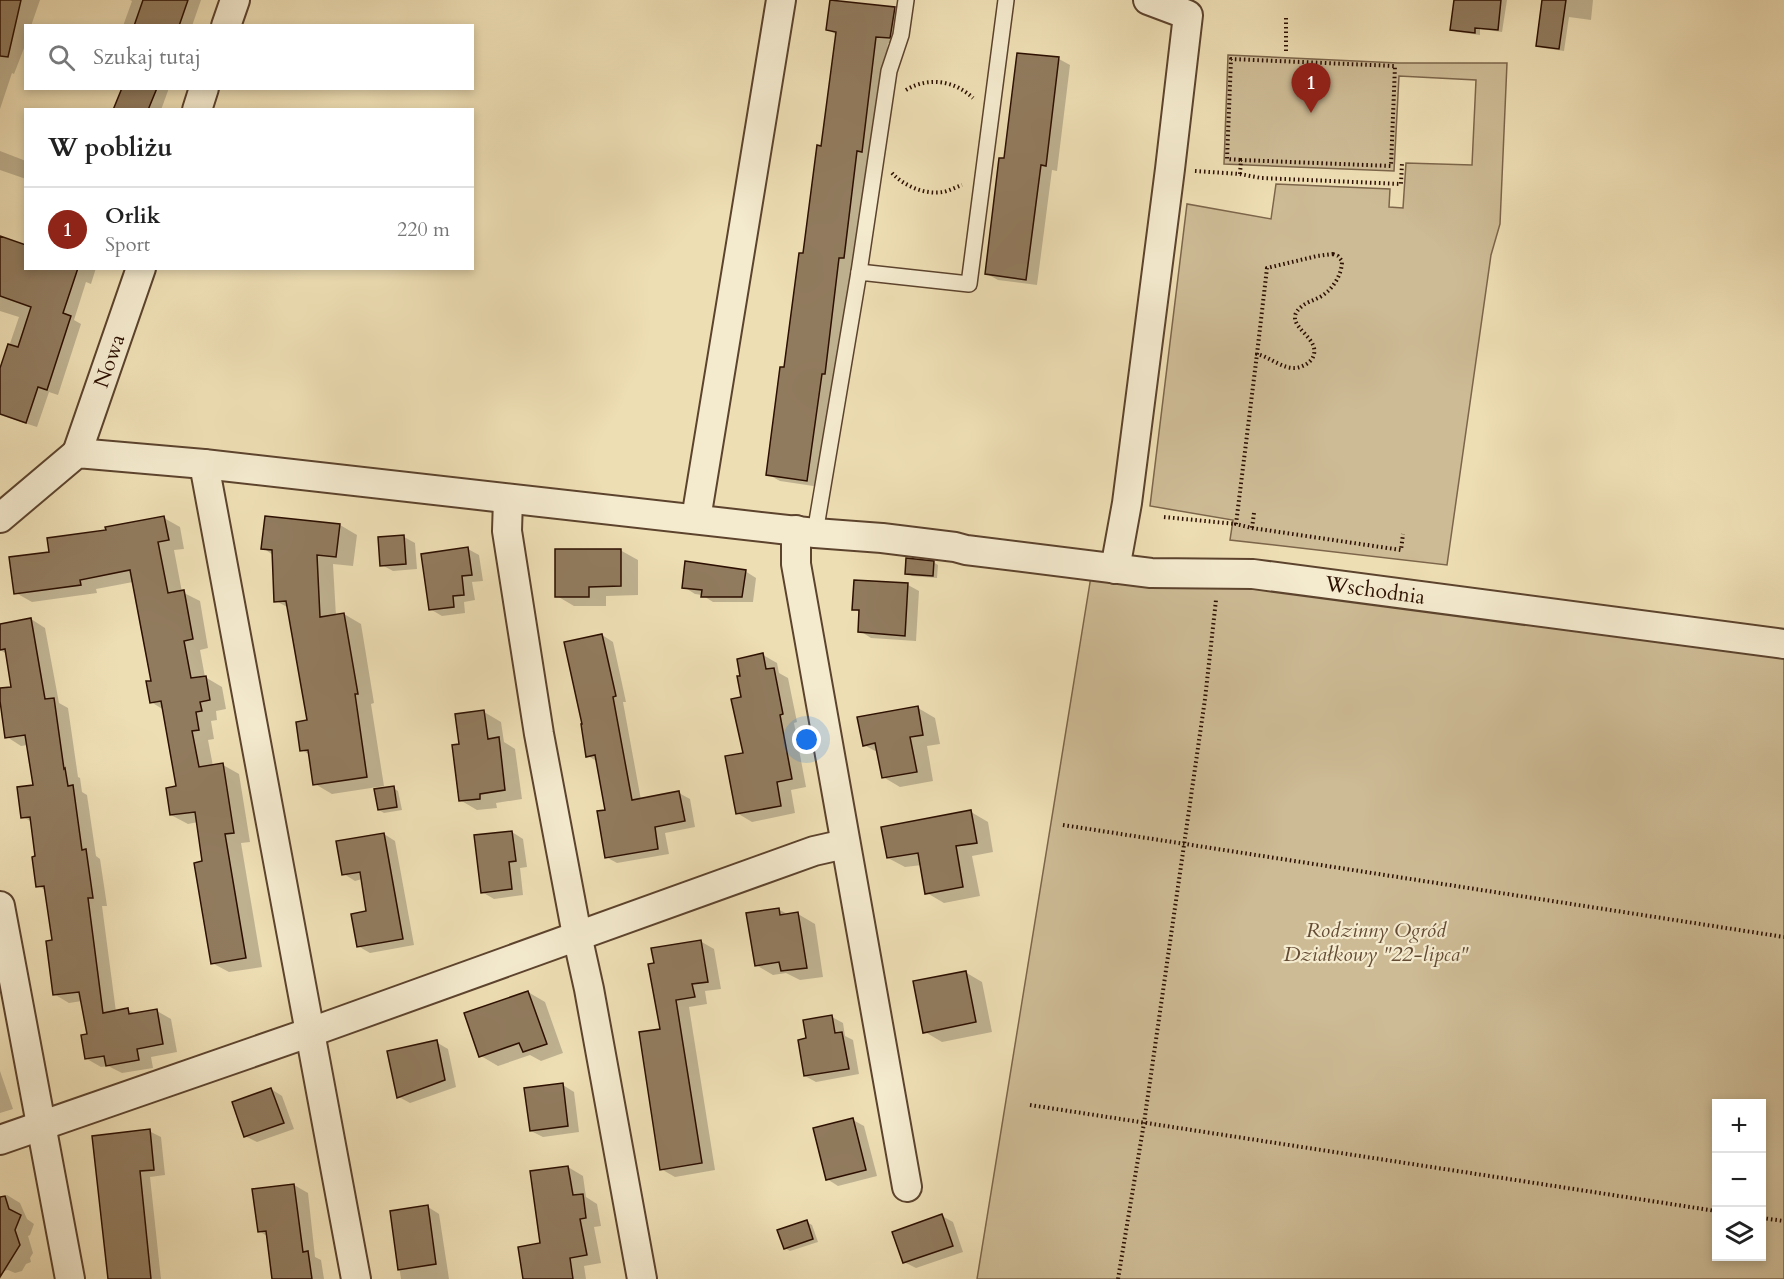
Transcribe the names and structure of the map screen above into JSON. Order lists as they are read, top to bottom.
{
  "streets": {
    "street": ["Nowa", "Wschodnia"]
  },
  "crossings": [
    ["Nowa", "Wschodnia"]
  ],
  "parks": ["Rodzinny Ogród Działkowy \"22-lipca\""],
  "page": {
    "search": "Szukaj tutaj",
    "pins": "1",
    "heading": "W pobliżu",
    "list": [
      {
        "mark": "1",
        "name": "Orlik",
        "note": "Sport",
        "value": "220 m"
      }
    ],
    "map_buttons": ["+", "−"]
  }
}
